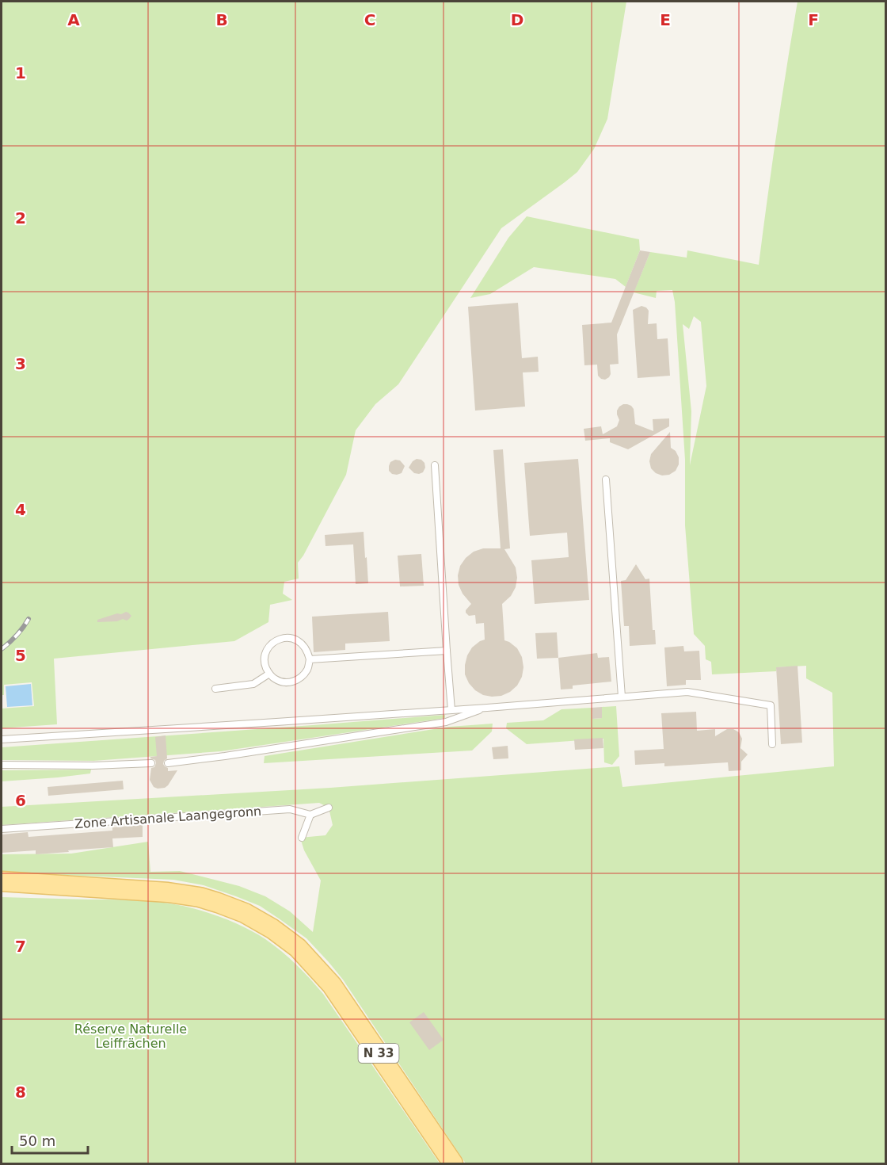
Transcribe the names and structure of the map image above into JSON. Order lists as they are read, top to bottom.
{
  "streets": {
    "main road": ["N 33"],
    "lane": ["Zone Artisanale Laangegronn"]
  },
  "parks": ["Réserve Naturelle Leiffrächen"],
  "scale_bar": "50 m",
  "grid": {
    "columns": [
      "A",
      "B",
      "C",
      "D",
      "E",
      "F"
    ],
    "rows": [
      "1",
      "2",
      "3",
      "4",
      "5",
      "6",
      "7",
      "8"
    ]
  }
}
